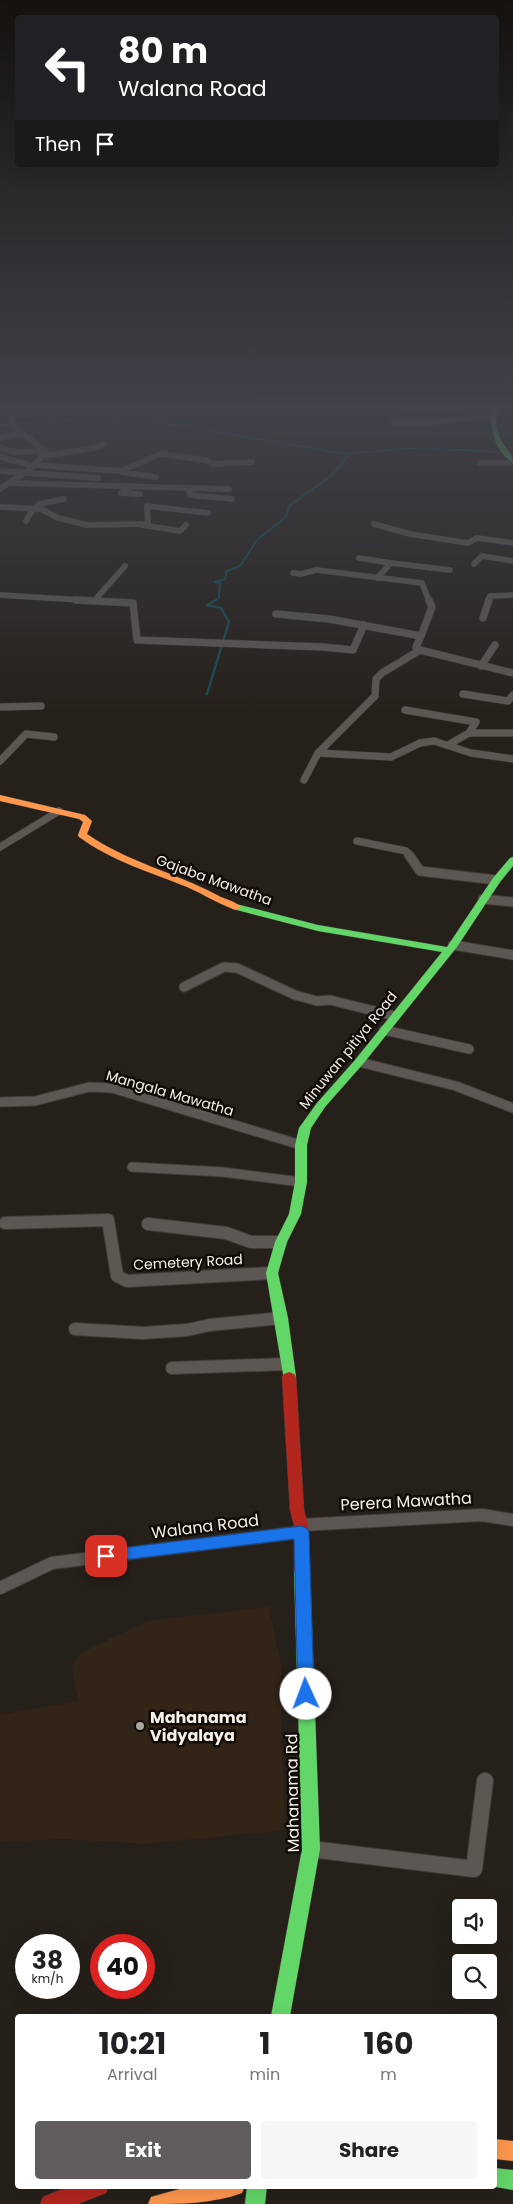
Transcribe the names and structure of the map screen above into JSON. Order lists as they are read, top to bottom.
{
  "streets": {
    "main road": ["Gajaba Mawatha", "Minuwan pitiya Road", "Mahanama Rd"],
    "street": [
      "Mangala Mawatha",
      "Cemetery Road",
      "Perera Mawatha",
      "Walana Road"
    ]
  },
  "crossings": [
    ["Gajaba Mawatha", "Minuwan pitiya Road"],
    ["Minuwan pitiya Road", "Mangala Mawatha"],
    ["Minuwan pitiya Road", "Cemetery Road"],
    ["Minuwan pitiya Road", "Perera Mawatha"],
    ["Minuwan pitiya Road", "Walana Road"],
    ["Minuwan pitiya Road", "Mahanama Rd"],
    ["Perera Mawatha", "Walana Road"],
    ["Perera Mawatha", "Mahanama Rd"],
    ["Walana Road", "Mahanama Rd"]
  ],
  "places": ["Mahanama Vidyalaya"],
  "page": {
    "turn": ["80 m", "Walana Road"],
    "then": "Then",
    "speed": "38 km/h",
    "limit": "40",
    "eta": [
      "10:21",
      "Arrival",
      "1",
      "min",
      "160",
      "m"
    ],
    "buttons": ["Exit", "Share"]
  }
}
